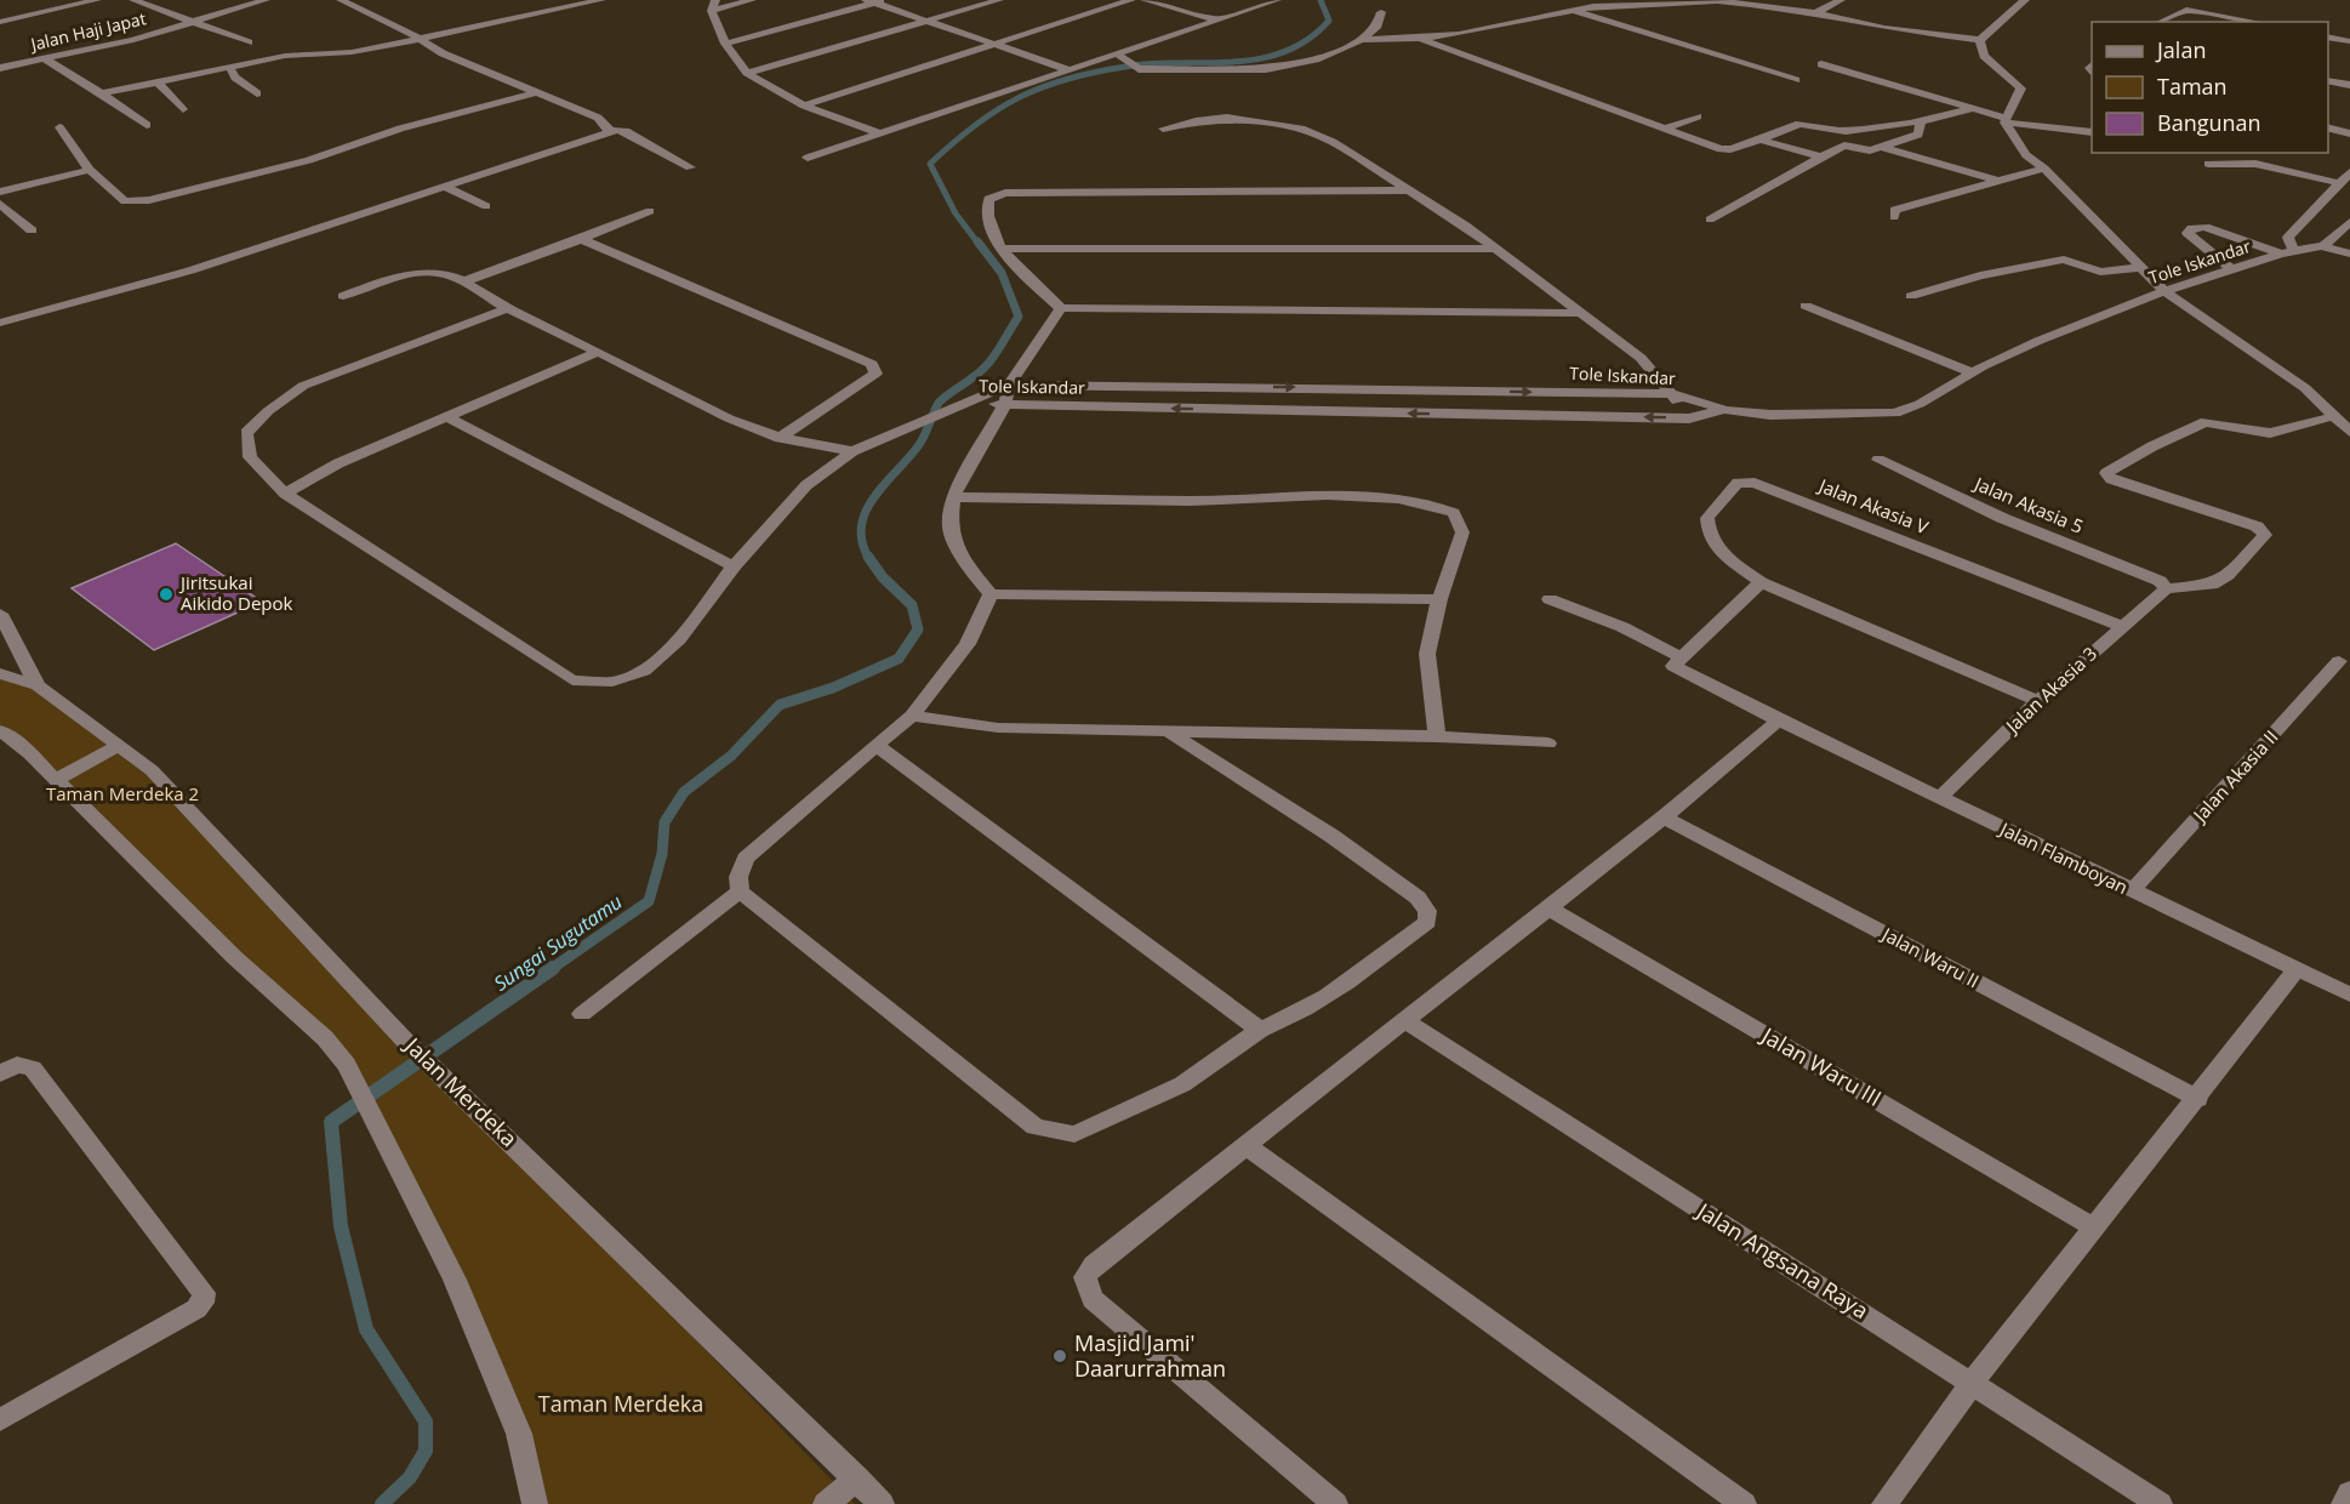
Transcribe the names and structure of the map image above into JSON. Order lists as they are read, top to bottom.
{
  "streets": {
    "street": [
      "Jalan Haji Japat",
      "Tole Iskandar",
      "Jalan Akasia 5",
      "Jalan Akasia V",
      "Jalan Akasia 3",
      "Jalan Akasia II",
      "Jalan Flamboyan",
      "Jalan Waru II",
      "Jalan Waru III",
      "Jalan Merdeka",
      "Jalan Angsana Raya"
    ]
  },
  "crossings": [
    ["Jalan Akasia 5", "Jalan Akasia 3"],
    ["Jalan Akasia V", "Jalan Akasia 3"],
    ["Jalan Akasia 3", "Jalan Flamboyan"],
    ["Jalan Akasia II", "Jalan Flamboyan"]
  ],
  "water": ["Sungai Sugutamu"],
  "parks": ["Taman Merdeka 2", "Taman Merdeka"],
  "places": ["Jiritsukai Aikido Depok", "Masjid Jami' Daarurrahman"],
  "legend": ["Jalan", "Taman", "Bangunan"]
}
